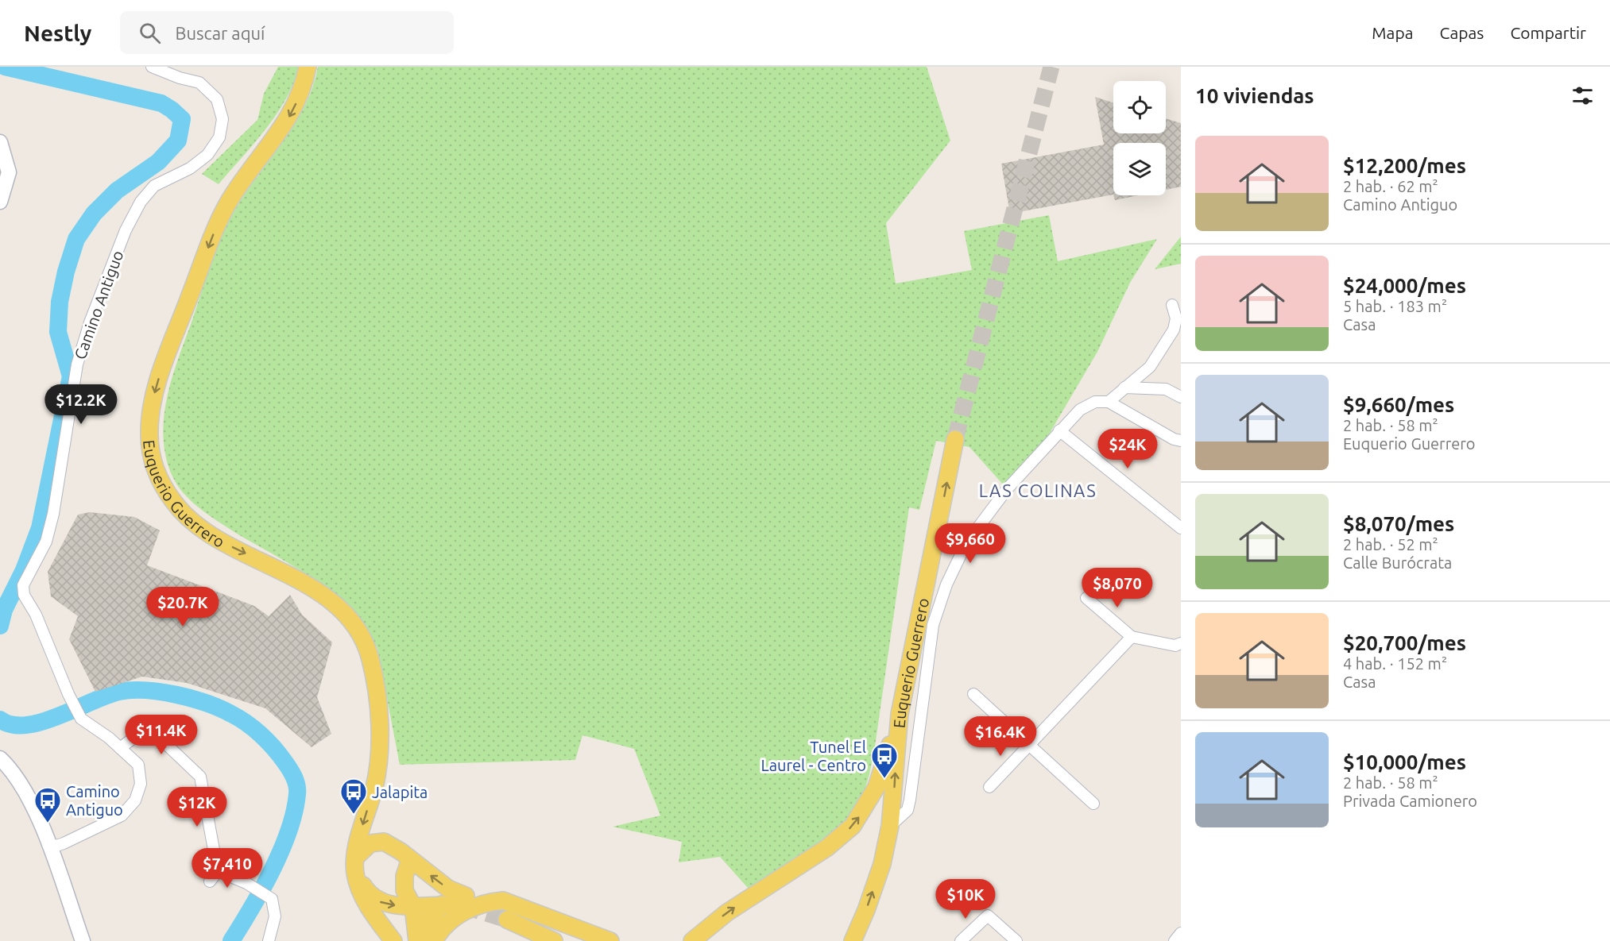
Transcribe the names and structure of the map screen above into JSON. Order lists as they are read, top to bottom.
{
  "streets": {
    "main road": ["Euquerio Guerrero"],
    "street": ["Camino Antiguo"]
  },
  "districts": ["LAS COLINAS"],
  "places": {
    "bus stop": ["Tunel El Laurel - Centro", "Jalapita", "Camino Antiguo"]
  },
  "page": {
    "header": "Nestly",
    "search": "Buscar aquí",
    "nav": ["Mapa", "Capas", "Compartir"],
    "heading": "10 viviendas",
    "list": [
      {
        "name": "$12,200/mes",
        "note": "2 hab. · 62 m² · Camino Antiguo"
      },
      {
        "name": "$24,000/mes",
        "note": "5 hab. · 183 m² · Casa"
      },
      {
        "name": "$9,660/mes",
        "note": "2 hab. · 58 m² · Euquerio Guerrero"
      },
      {
        "name": "$8,070/mes",
        "note": "2 hab. · 52 m² · Calle Burócrata"
      },
      {
        "name": "$20,700/mes",
        "note": "4 hab. · 152 m² · Casa"
      },
      {
        "name": "$10,000/mes",
        "note": "2 hab. · 58 m² · Privada Camionero"
      }
    ],
    "price": [
      "$12.2K",
      "$24K",
      "$9,660",
      "$8,070",
      "$20.7K",
      "$11.4K",
      "$16.4K",
      "$12K",
      "$7,410",
      "$10K"
    ]
  }
}
